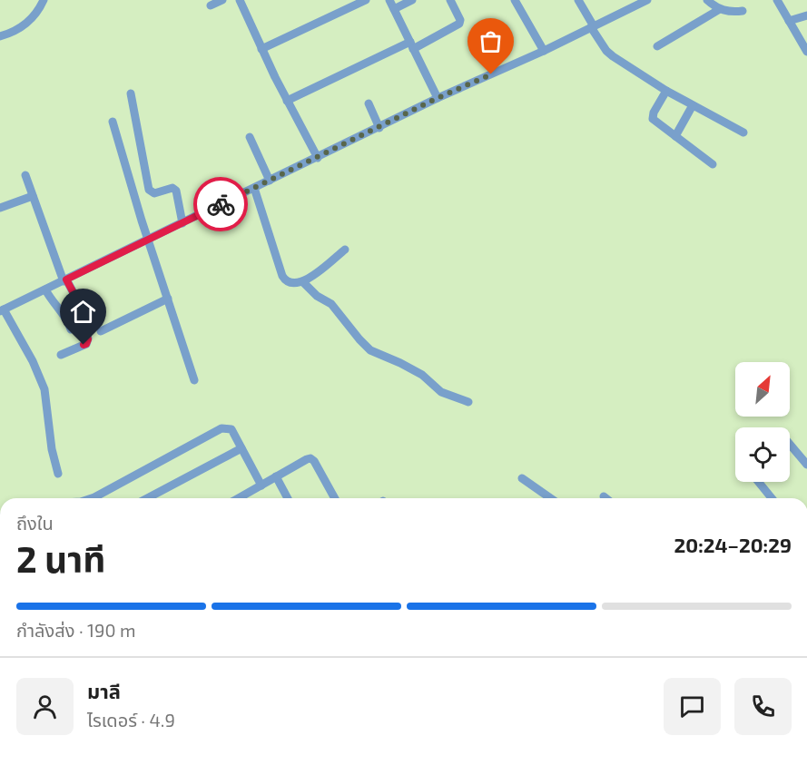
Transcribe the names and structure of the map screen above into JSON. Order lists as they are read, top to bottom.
{
  "north": "top right",
  "page": {
    "heading": ["2 นาที", "ถึงใน", "20:24–20:29"],
    "panel": ["มาลี", "ไรเดอร์ · 4.9"],
    "bar": "กำลังส่ง · 190 m"
  }
}
